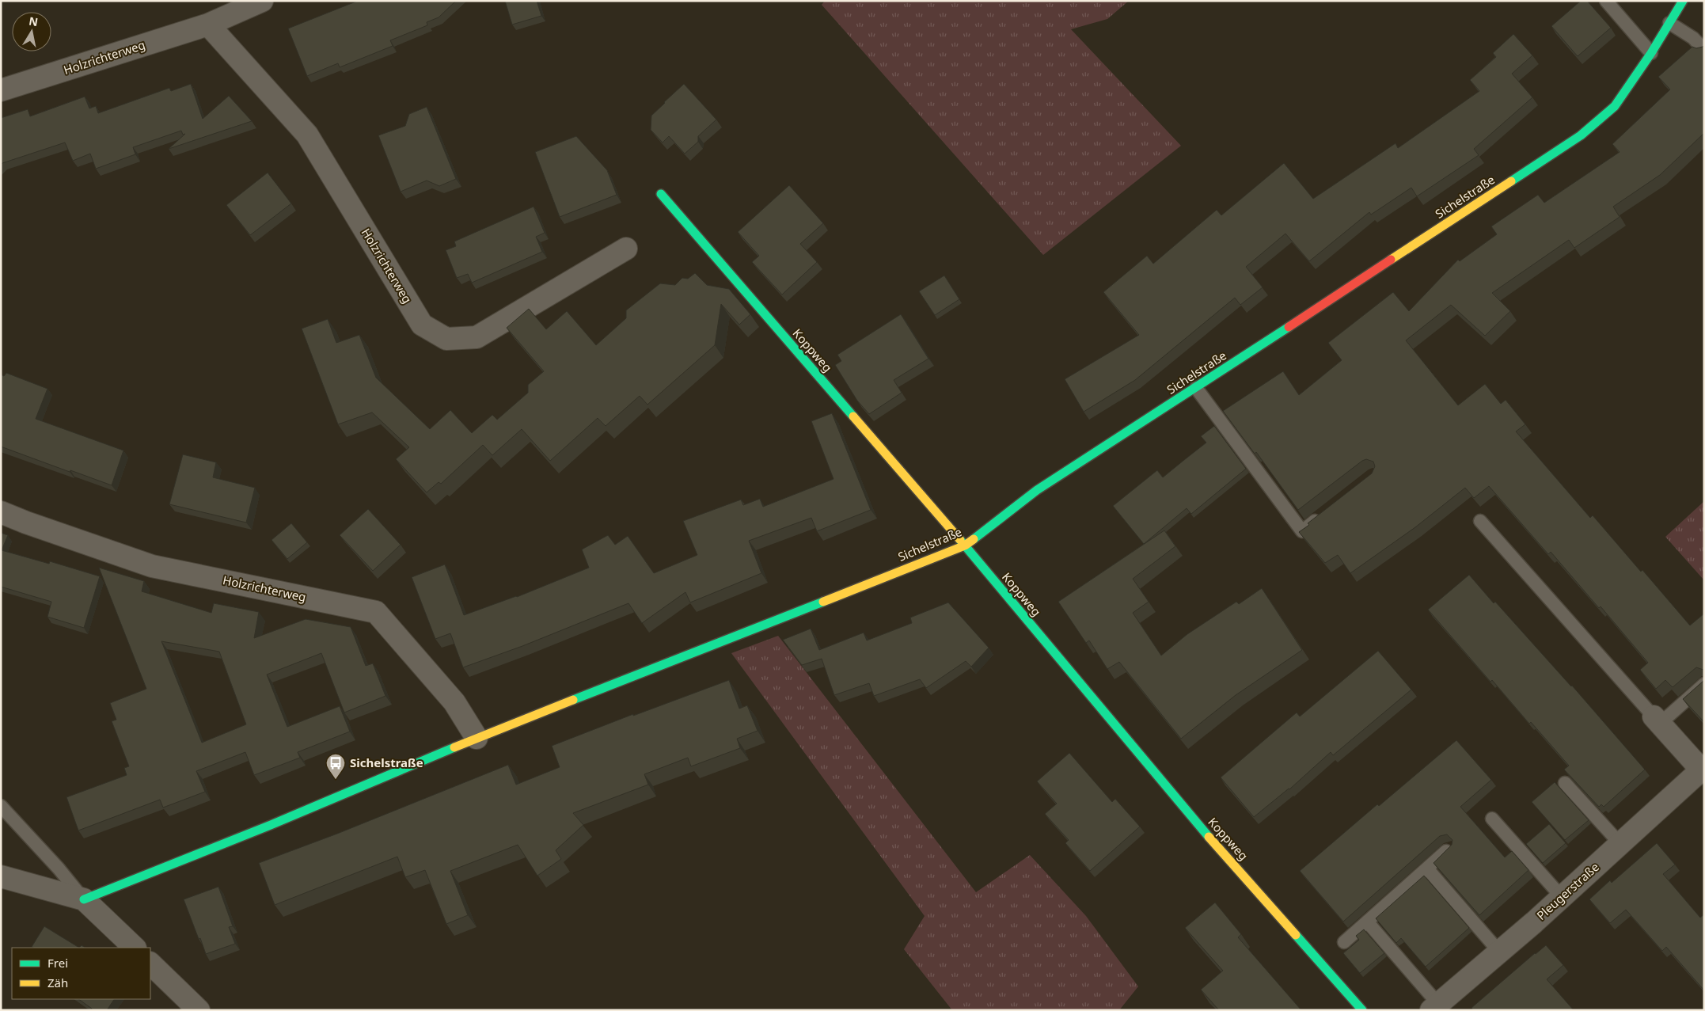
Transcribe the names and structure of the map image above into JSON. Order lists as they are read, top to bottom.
{
  "streets": {
    "street": [
      "Holzrichterweg",
      "Sichelstraße",
      "Koppweg",
      "Pleugerstraße"
    ]
  },
  "crossings": [
    ["Holzrichterweg", "Sichelstraße"],
    ["Sichelstraße", "Koppweg"]
  ],
  "places": {
    "bus stop": ["Sichelstraße"]
  },
  "legend": ["Frei", "Zäh"],
  "north": "top"
}
